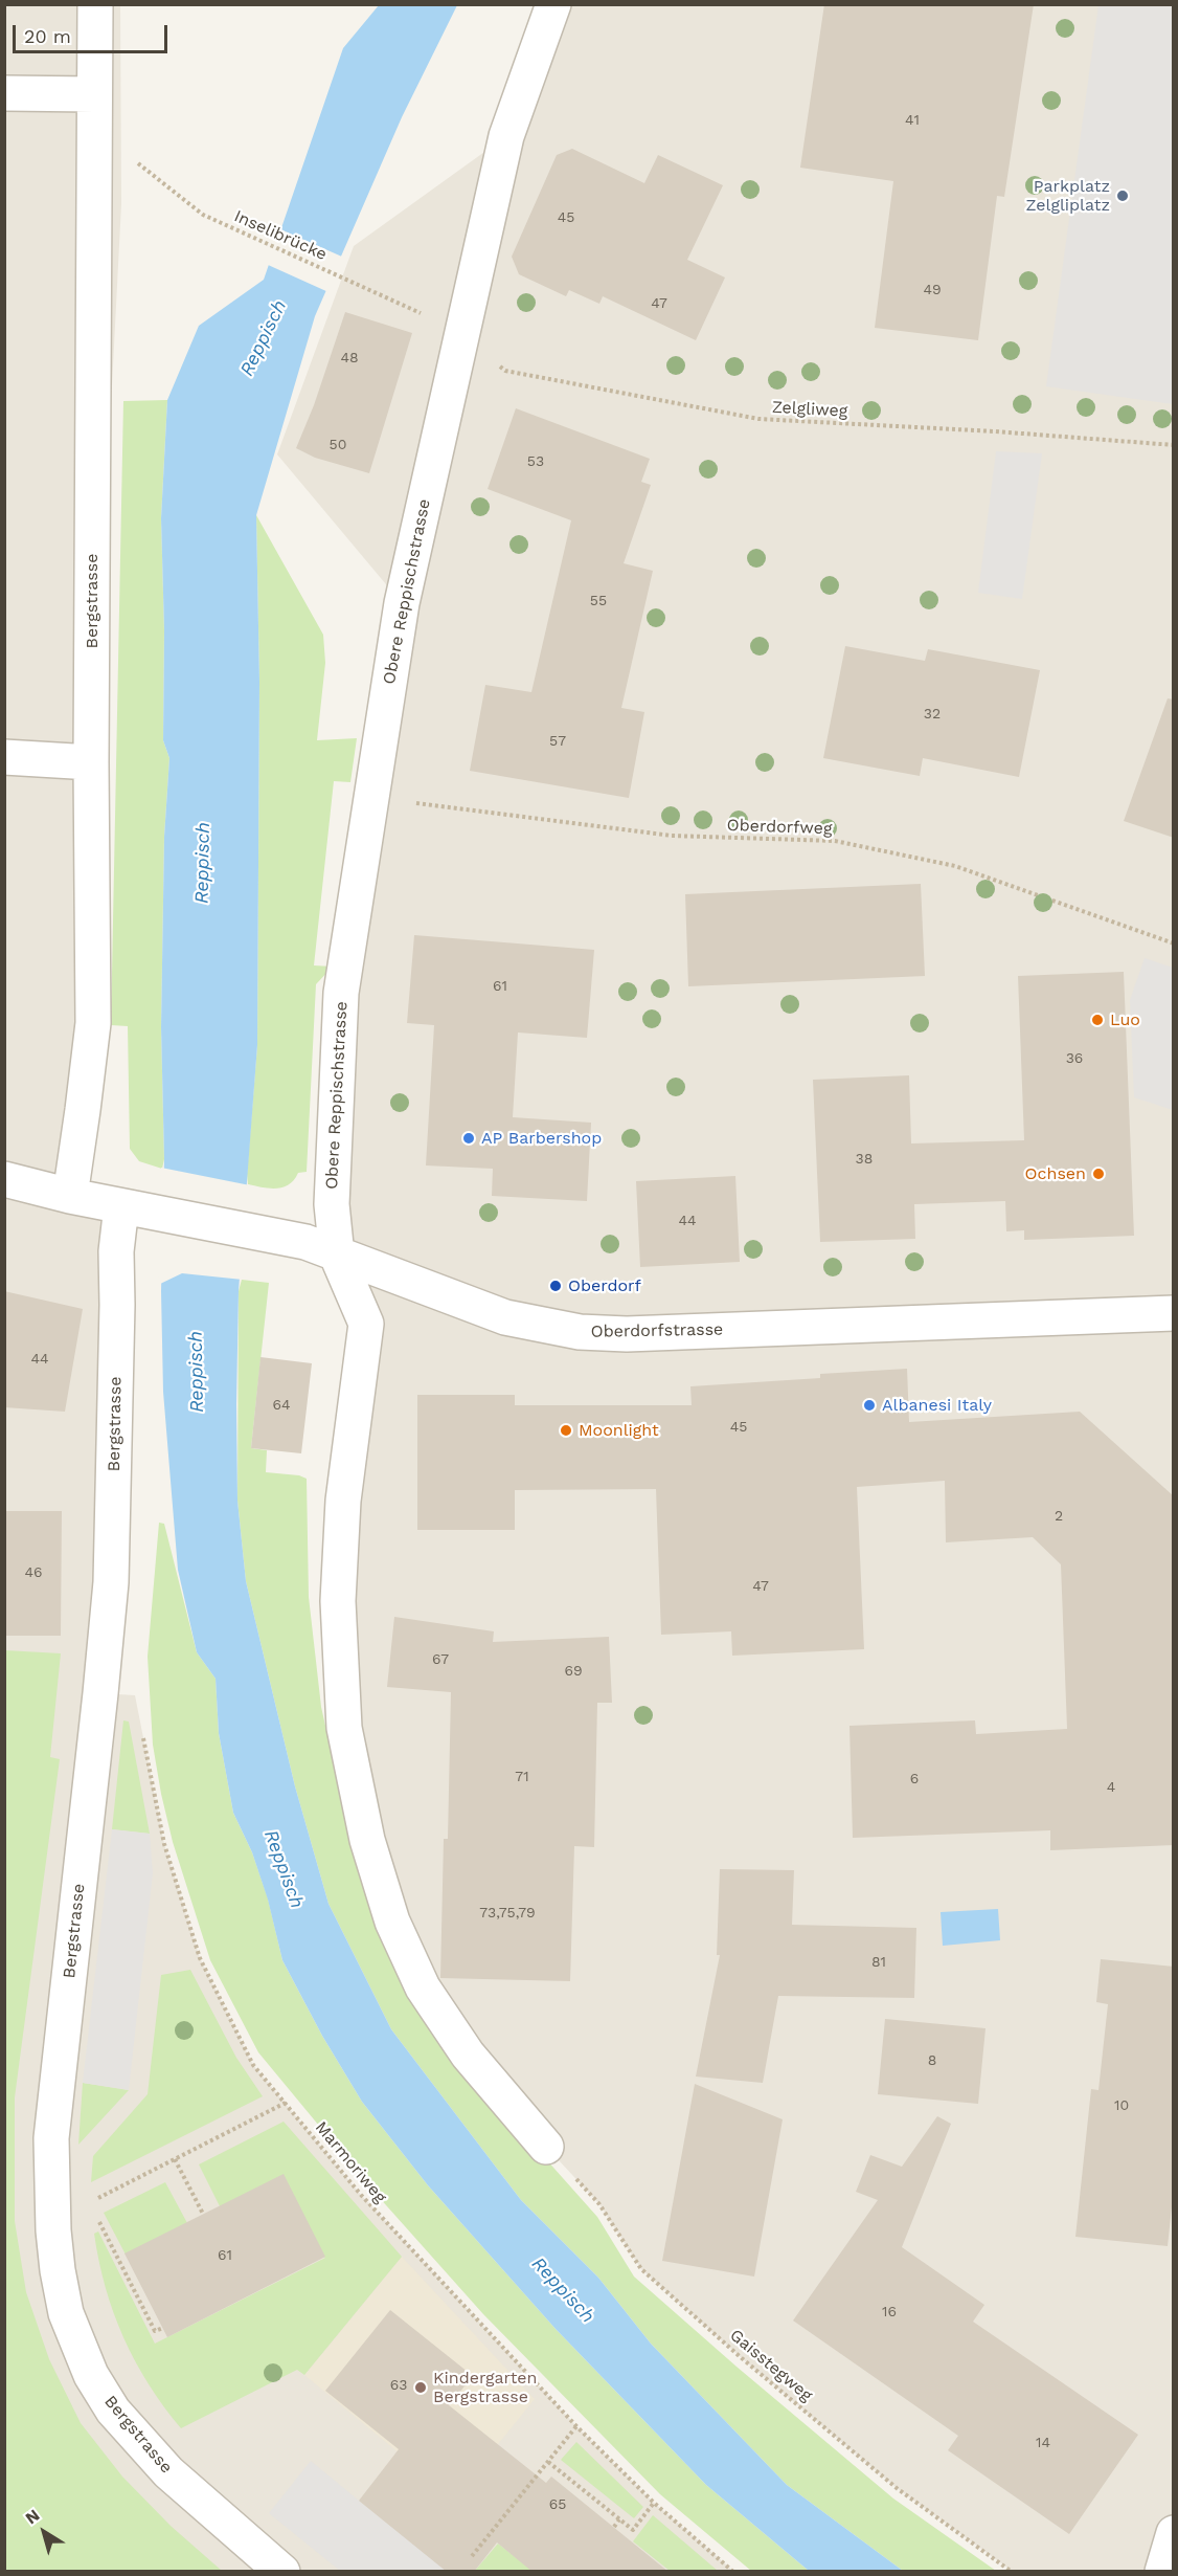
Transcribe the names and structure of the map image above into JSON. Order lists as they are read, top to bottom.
{
  "streets": {
    "street": ["Obere Reppischstrasse", "Bergstrasse", "Oberdorfstrasse"],
    "path": [
      "Inselibrücke",
      "Zelgliweg",
      "Oberdorfweg",
      "Marmoriweg",
      "Gaisstegweg"
    ]
  },
  "crossings": [
    ["Inselibrücke", "Zelgliweg"],
    ["Inselibrücke", "Obere Reppischstrasse"],
    ["Inselibrücke", "Bergstrasse"],
    ["Zelgliweg", "Obere Reppischstrasse"],
    ["Obere Reppischstrasse", "Oberdorfweg"],
    ["Obere Reppischstrasse", "Oberdorfstrasse"],
    ["Obere Reppischstrasse", "Gaisstegweg"],
    ["Bergstrasse", "Oberdorfstrasse"]
  ],
  "water": ["Reppisch"],
  "places": [
    "Parkplatz Zelgliplatz",
    "Luo",
    "AP Barbershop",
    "Ochsen",
    "Oberdorf",
    "Albanesi Italy",
    "Moonlight",
    "Kindergarten Bergstrasse"
  ],
  "house_numbers": [
    "41",
    "45",
    "49",
    "47",
    "48",
    "50",
    "53",
    "55",
    "32",
    "57",
    "61",
    "36",
    "38",
    "44",
    "44",
    "64",
    "45",
    "2",
    "46",
    "47",
    "67",
    "69",
    "71",
    "6",
    "4",
    "73,75,79",
    "81",
    "8",
    "10",
    "61",
    "16",
    "63",
    "14",
    "65"
  ],
  "scale_bar": "20 m",
  "north": "top left"
}
